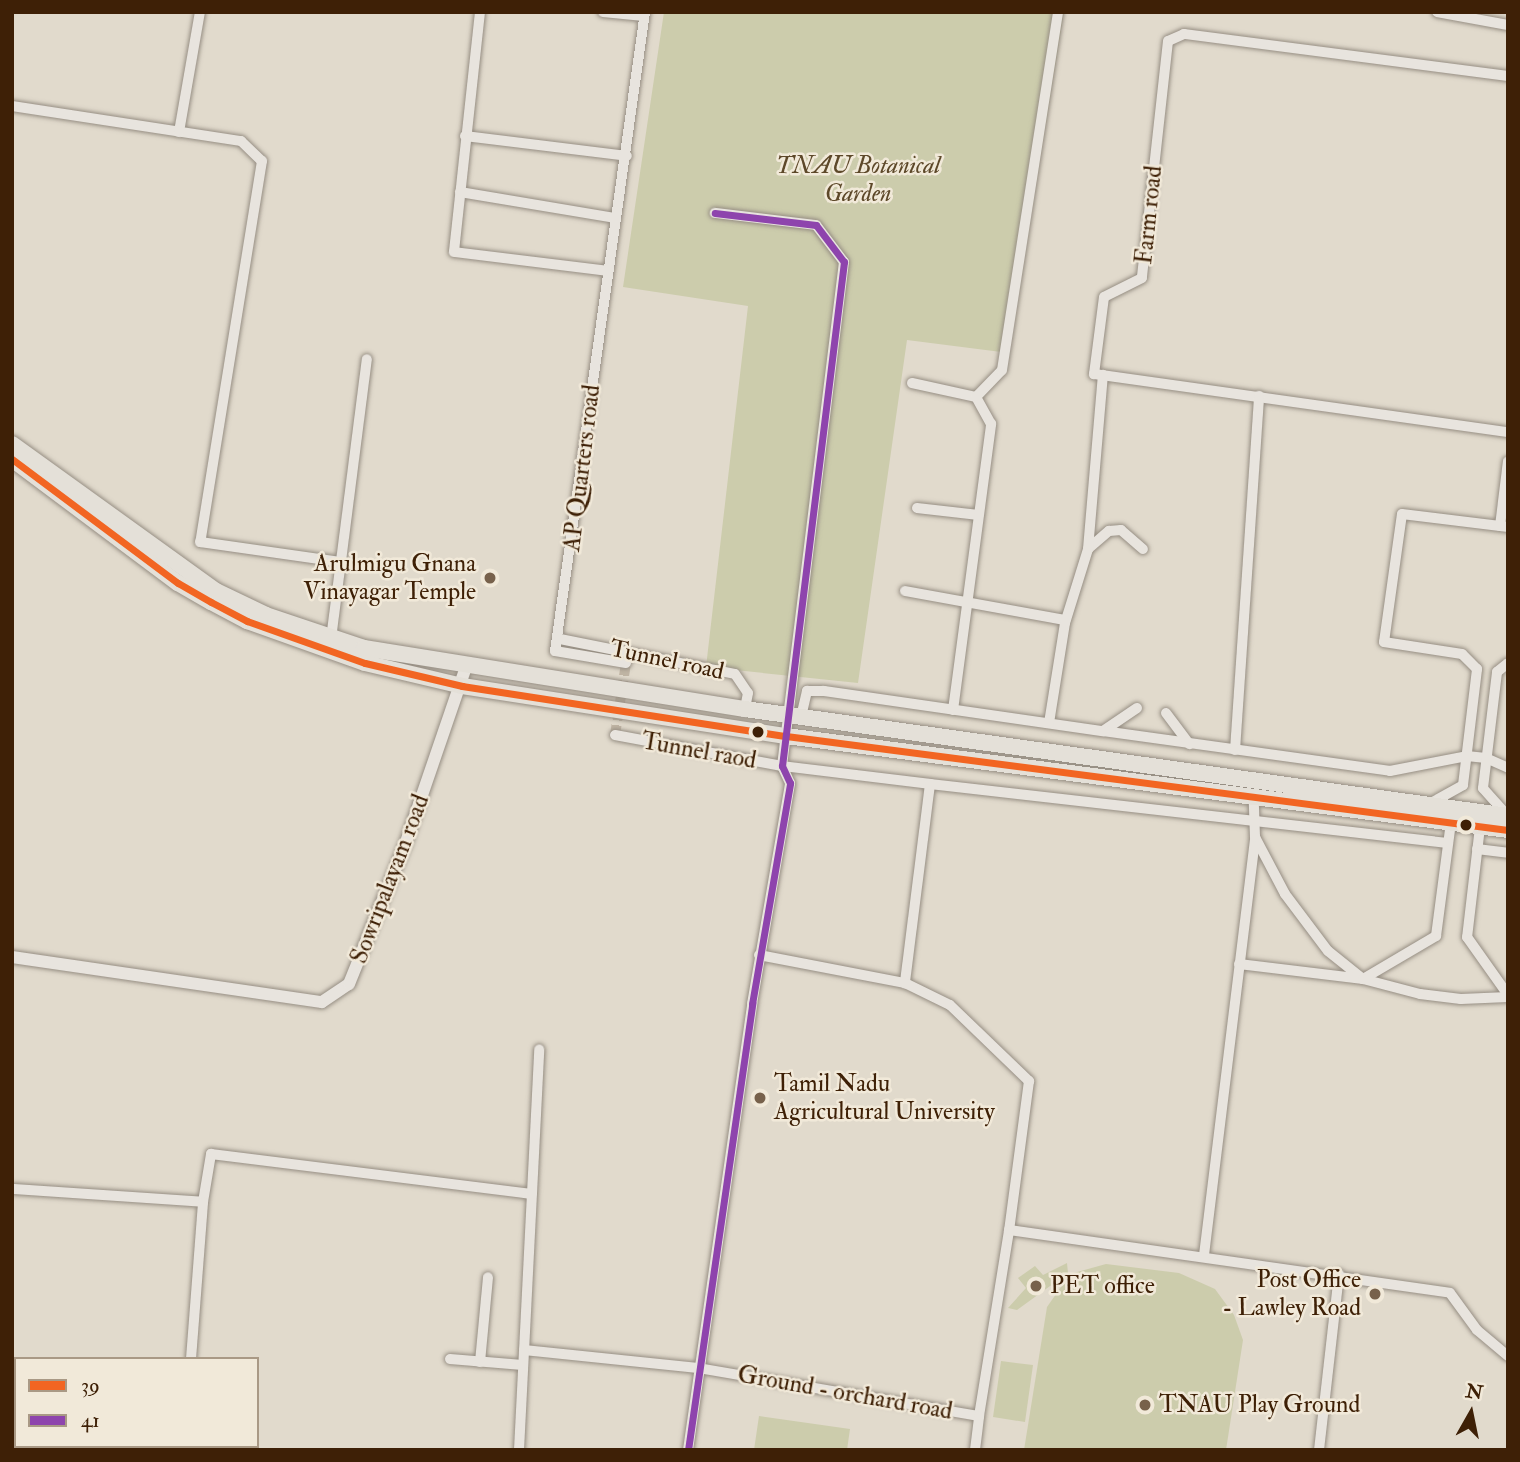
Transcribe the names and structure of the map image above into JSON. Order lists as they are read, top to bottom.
{
  "streets": {
    "street": [
      "Farm road",
      "AP Quarters road",
      "Tunnel road",
      "Tunnel raod",
      "Sowripalayam road",
      "Ground - orchard road"
    ]
  },
  "crossings": [
    ["AP Quarters road", "Tunnel road"]
  ],
  "parks": ["TNAU Botanical Garden"],
  "places": [
    "Arulmigu Gnana Vinayagar Temple",
    "Tamil Nadu Agricultural University",
    "PET office",
    "Post Office - Lawley Road",
    "TNAU Play Ground"
  ],
  "lines": ["transit line 41", "transit line 39"],
  "legend": ["39", "41"],
  "north": "top"
}
